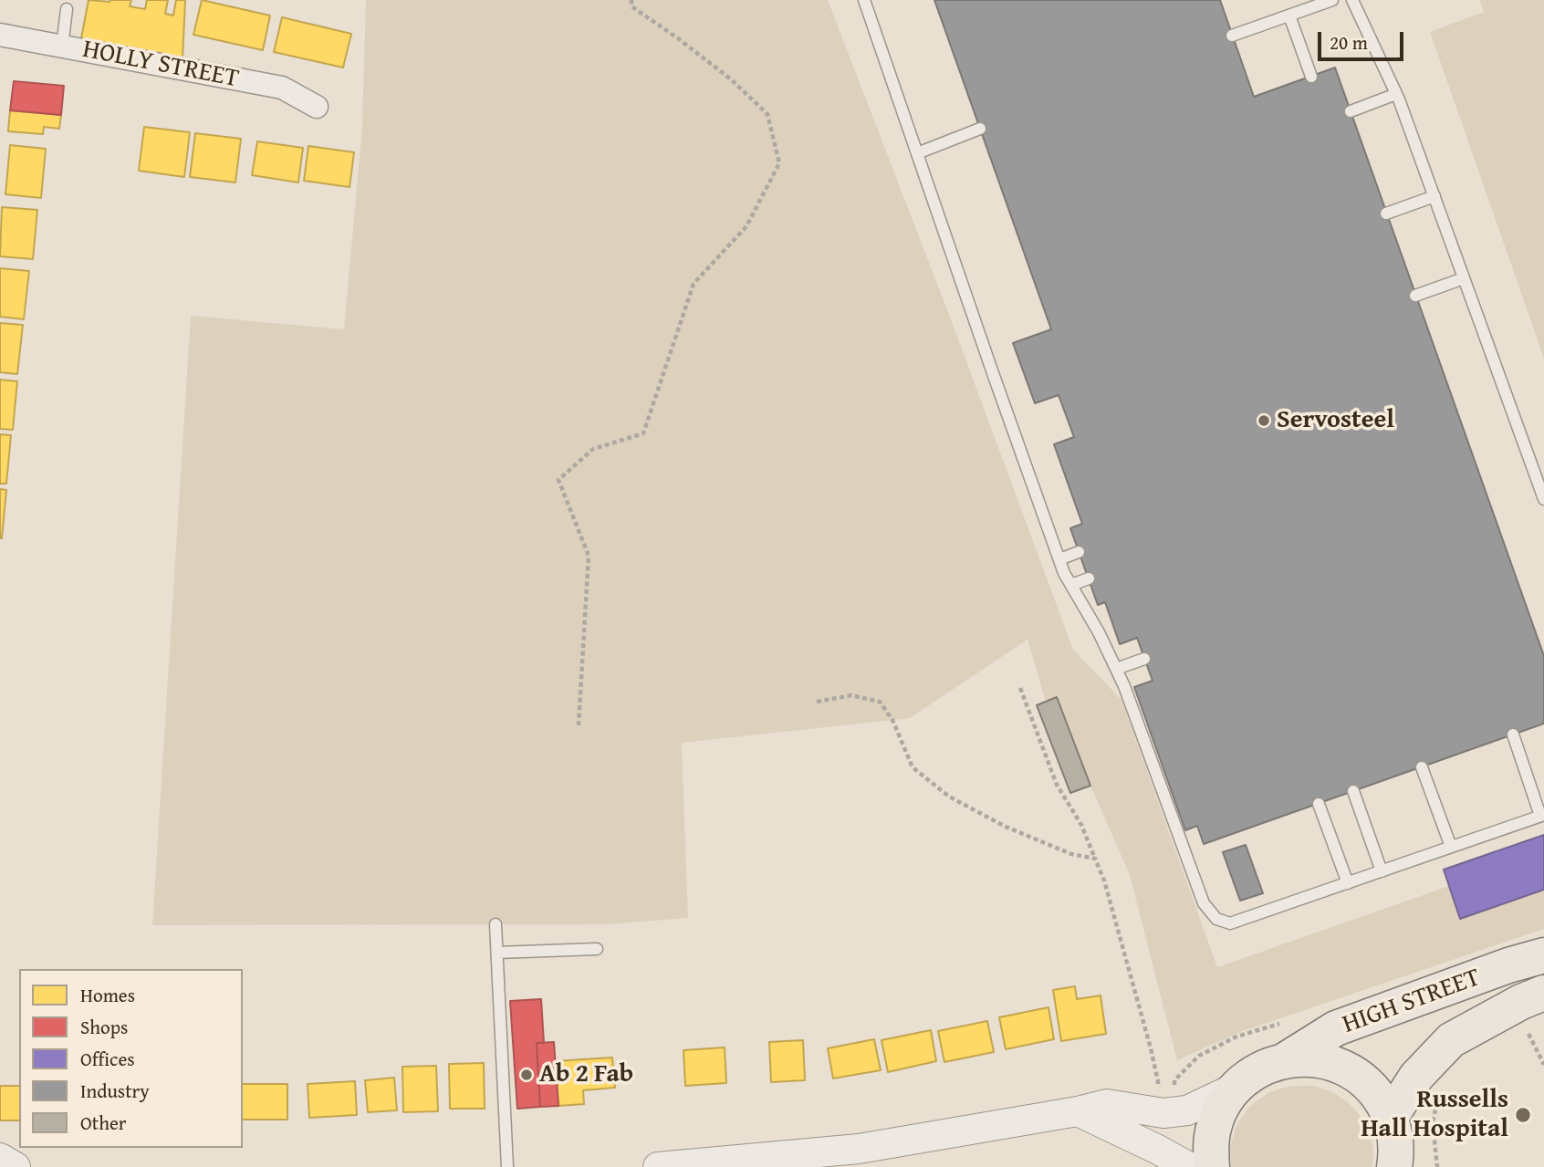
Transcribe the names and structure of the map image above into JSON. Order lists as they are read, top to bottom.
{
  "streets": {
    "main road": ["HIGH STREET"],
    "street": ["HOLLY STREET"]
  },
  "places": ["Servosteel", "Ab 2 Fab", "Russells Hall Hospital"],
  "legend": [
    "Homes",
    "Shops",
    "Offices",
    "Industry",
    "Other"
  ],
  "scale_bar": "20 m"
}
